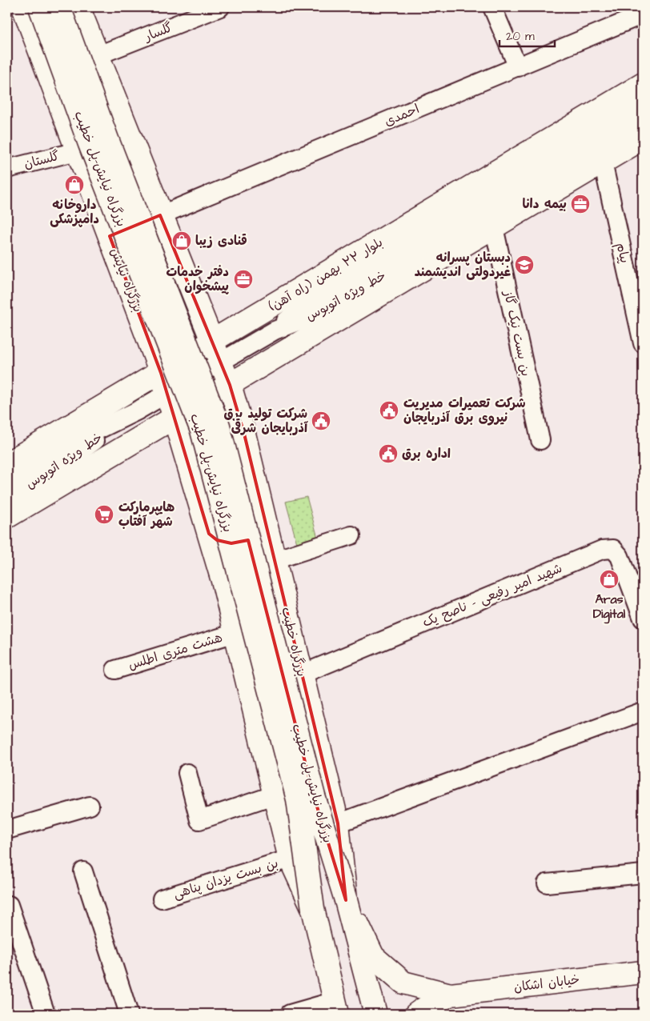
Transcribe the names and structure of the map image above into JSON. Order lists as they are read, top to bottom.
{
  "streets": {
    "main road": [
      "بزرگراه نیایش-پل خطیب",
      "بلوار ۲۲ بهمن (راه آهن)",
      "بزرگراه نیایش",
      "بزرگراه خطیب",
      "خیابان اشکان"
    ],
    "street": [
      "گلسار",
      "احمدی",
      "گلستان",
      "پیام",
      "خط ویژه اتوبوس",
      "بن بست نیک گاز",
      "شهید امیر رفیعی - ناصح یک",
      "هشت متری اطلس",
      "بن بست یزدان پناهی"
    ]
  },
  "crossings": [
    ["گلستان", "بزرگراه نیایش"],
    ["بزرگراه نیایش-پل خطیب", "بزرگراه خطیب"],
    ["بلوار ۲۲ بهمن (راه آهن)", "بزرگراه نیایش"],
    ["بلوار ۲۲ بهمن (راه آهن)", "بزرگراه خطیب"],
    ["شهید امیر رفیعی - ناصح یک", "بزرگراه خطیب"]
  ],
  "places": {
    "shop": ["داروخانه دامپزشکی", "قنادی زیبا", "َAras Digital"],
    "office": ["بیمه دانا", "دفتر خدمات پیشخوان"],
    "school or university": ["دبستان پسرانه غیردولتی اندیشمند"],
    "public building": ["شرکت تعمیرات مدیریت نیروی برق آذربایجان", "شرکت تولید برق آذربایجان شرقی", "اداره برق"],
    "supermarket": ["هایپرمارکت شهر آفتاب"]
  },
  "scale_bar": "20 m"
}
